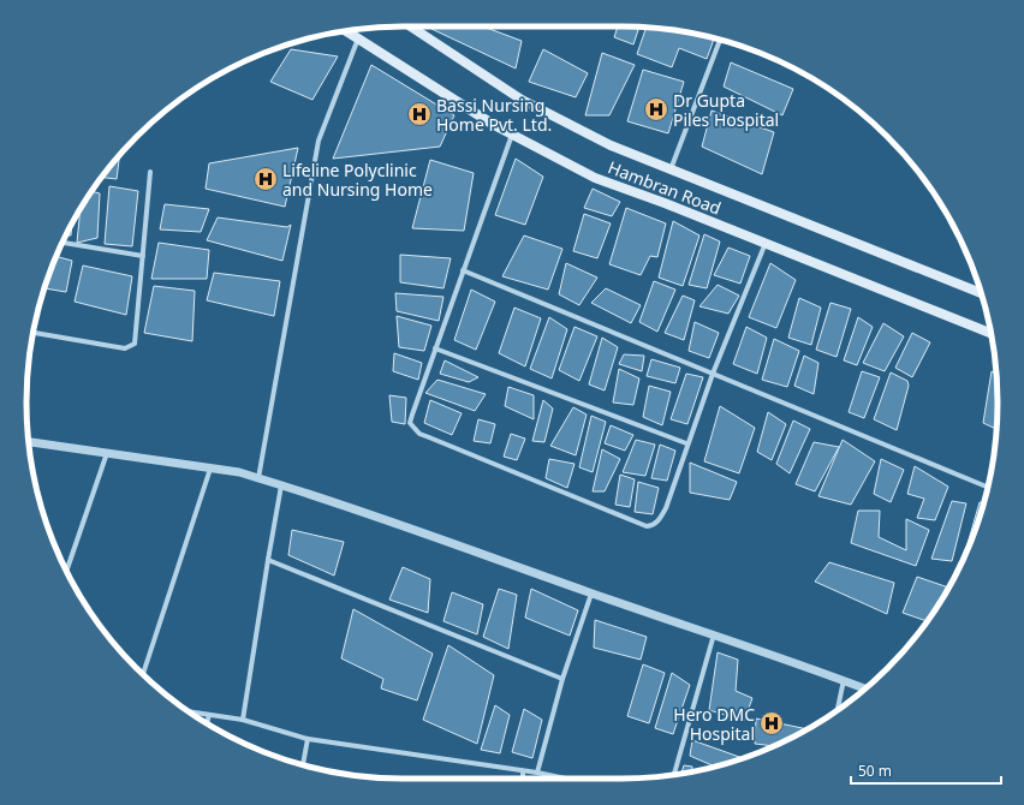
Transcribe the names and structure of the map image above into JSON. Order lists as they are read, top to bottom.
{
  "streets": {
    "main road": ["Hambran Road"]
  },
  "places": {
    "hospital": [
      "Dr Gupta Piles Hospital",
      "Bassi Nursing Home Pvt. Ltd.",
      "Lifeline Polyclinic and Nursing Home",
      "Hero DMC Hospital"
    ]
  },
  "scale_bar": "50 m"
}
